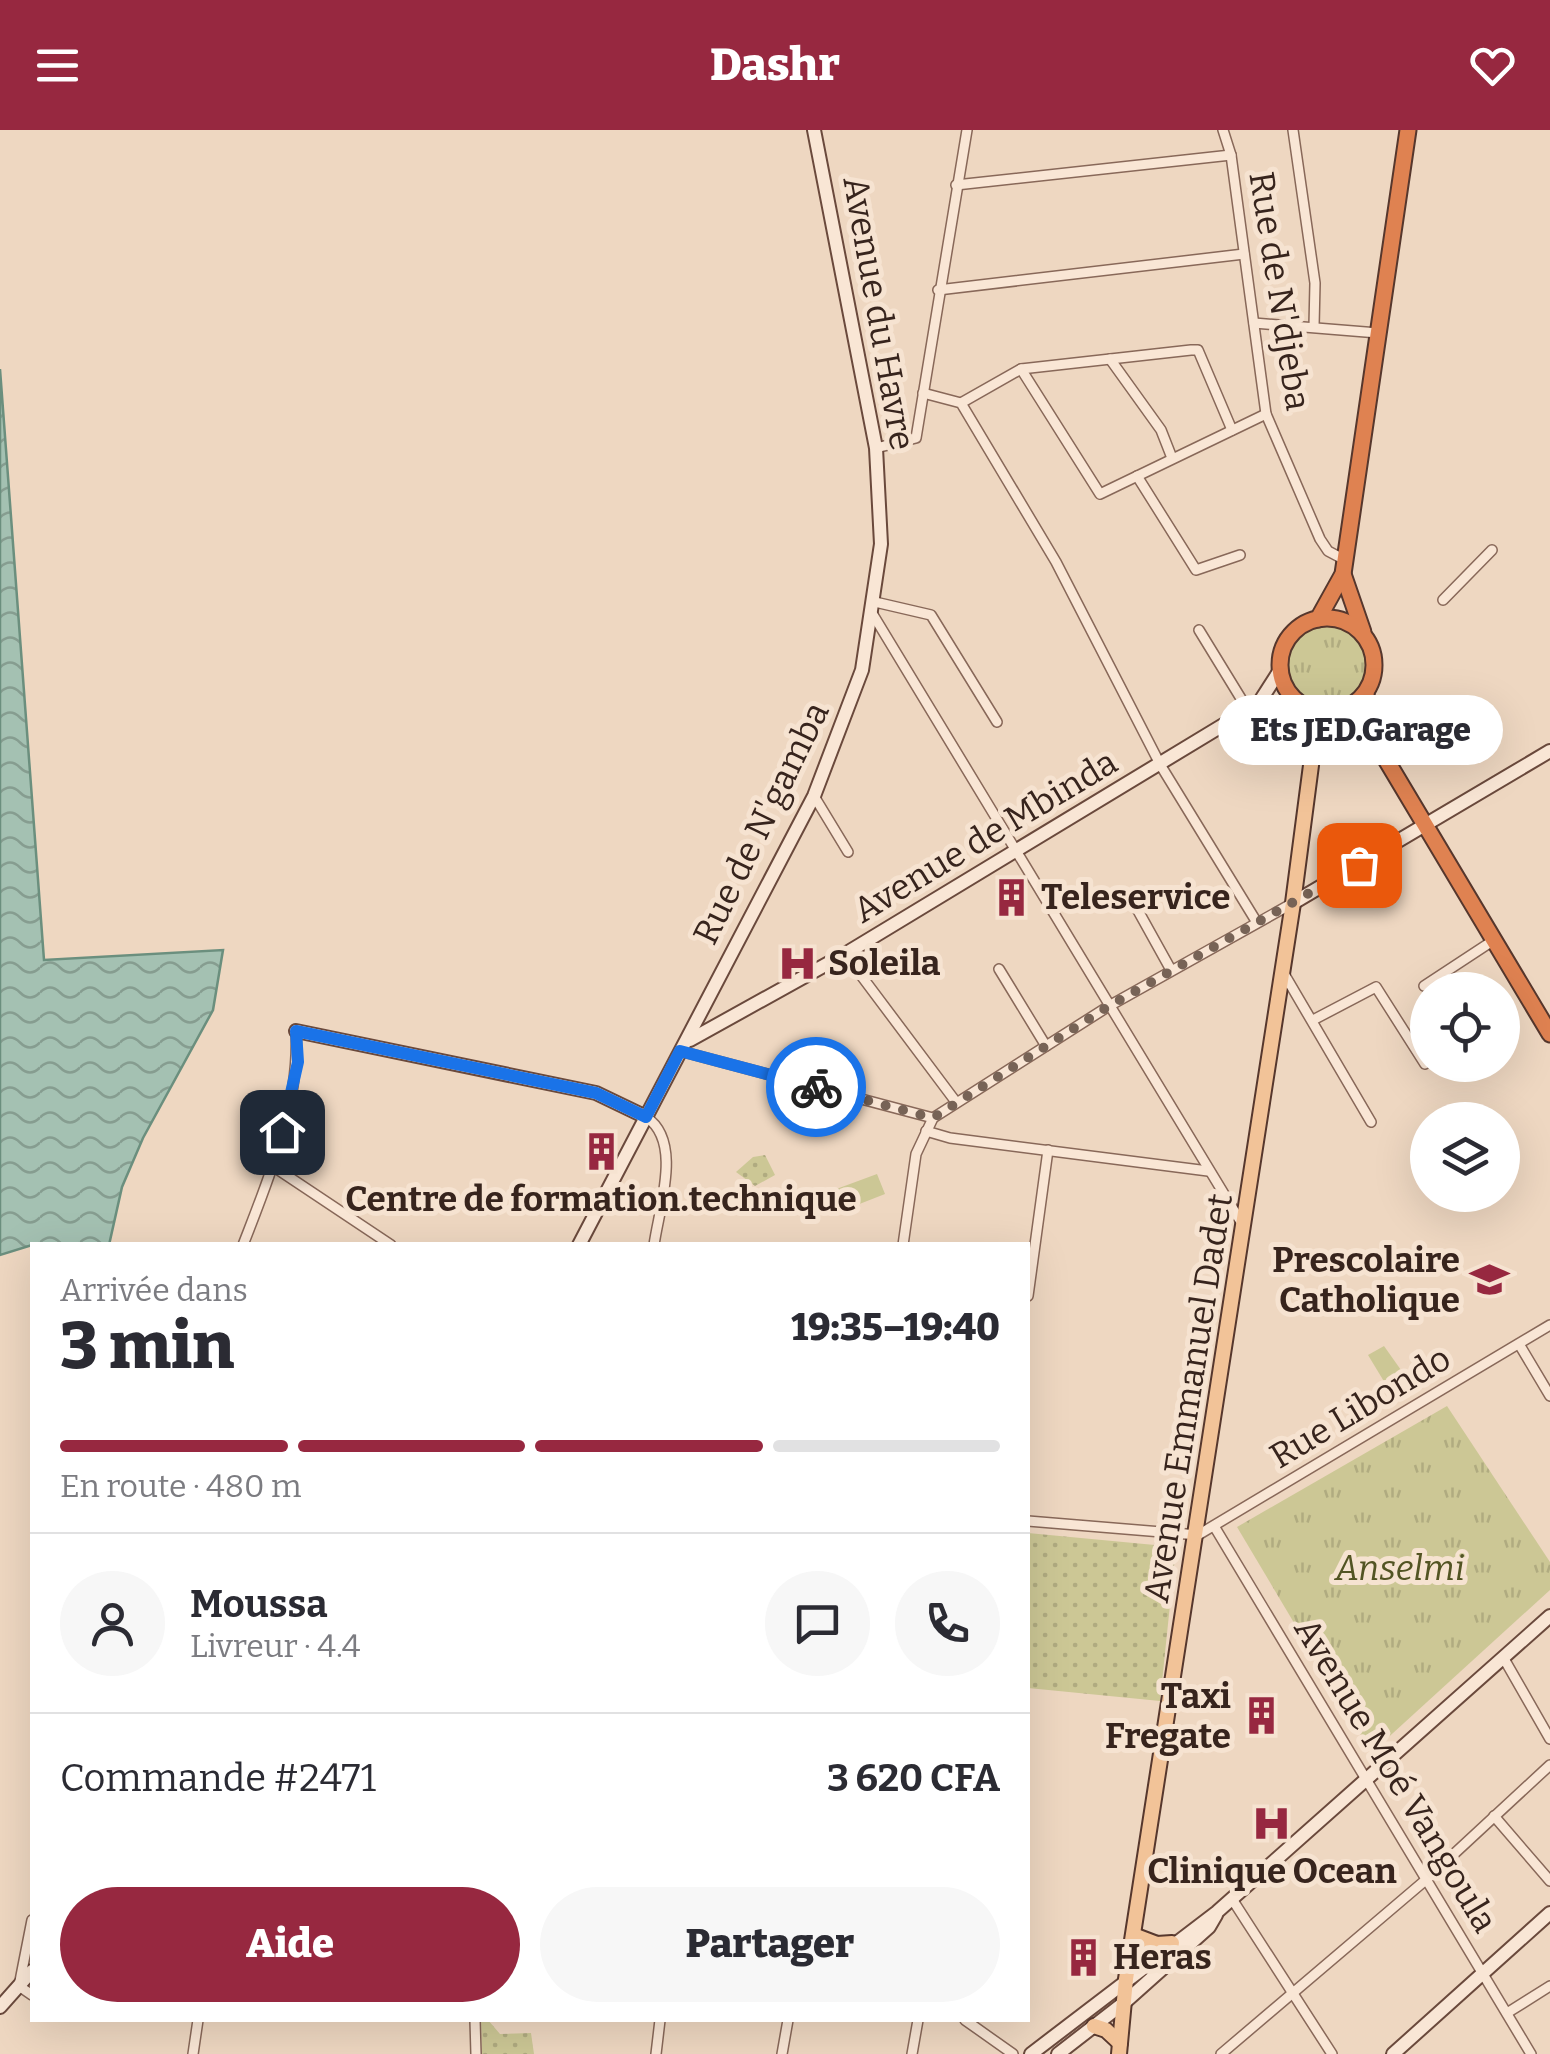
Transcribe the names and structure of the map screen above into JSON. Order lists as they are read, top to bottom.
{
  "streets": {
    "main road": ["Avenue Emmanuel Dadet"],
    "street": [
      "Rue de N'djeba",
      "Avenue du Havre",
      "Rue de N'gamba",
      "Avenue de Mbinda",
      "Rue Libondo",
      "Avenue Moé Vangoula"
    ]
  },
  "crossings": [
    ["Avenue du Havre", "Rue de N'gamba"],
    ["Rue de N'gamba", "Avenue de Mbinda"],
    ["Avenue de Mbinda", "Avenue Emmanuel Dadet"],
    ["Avenue Emmanuel Dadet", "Rue Libondo"],
    ["Rue Libondo", "Avenue Moé Vangoula"]
  ],
  "parks": ["Anselmi"],
  "places": {
    "other": ["Ets JED.Garage"],
    "building": [
      "Teleservice",
      "Centre de formation.technique",
      "Taxi Fregate",
      "Heras"
    ],
    "hospital": ["Soleila", "Clinique Ocean"],
    "school or university": ["Prescolaire Catholique"]
  },
  "page": {
    "header": "Dashr",
    "bubble": "Ets JED.Garage",
    "heading": ["3 min", "Arrivée dans", "19:35–19:40"],
    "panel": [
      "Moussa",
      "Livreur · 4.4",
      "Commande #2471",
      "3 620 CFA"
    ],
    "bar": "En route · 480 m",
    "buttons": ["Aide", "Partager"]
  }
}
